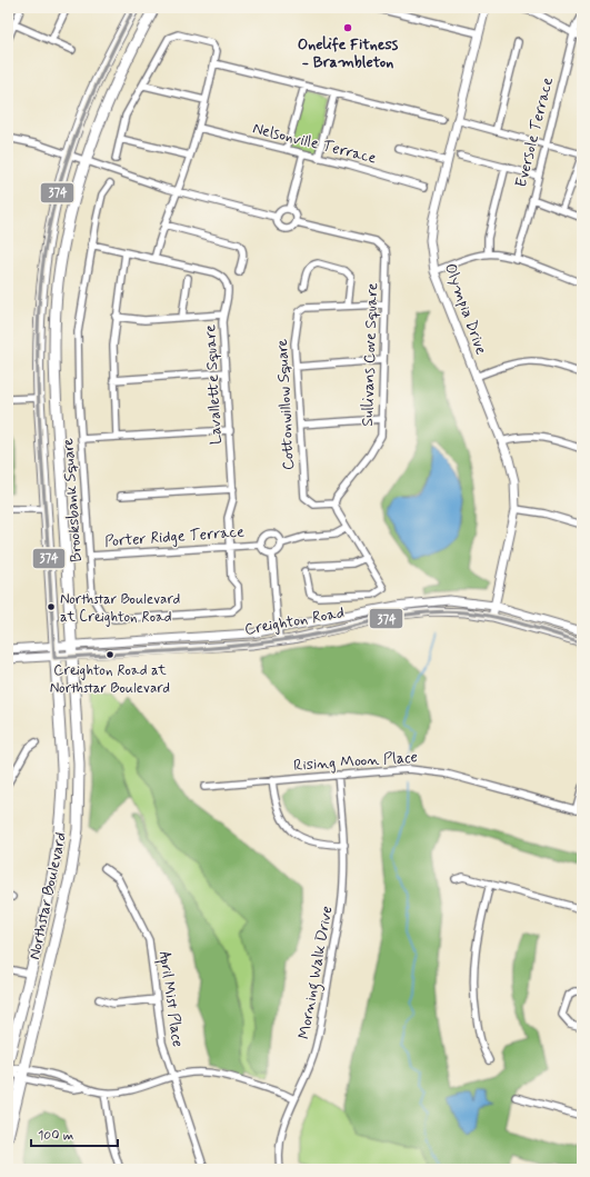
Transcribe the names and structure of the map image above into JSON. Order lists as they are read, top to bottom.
{
  "streets": {
    "main road": ["Northstar Boulevard"],
    "street": [
      "Eversole Terrace",
      "Nelsonville Terrace",
      "Olympia Drive",
      "Sullivans Cove Square",
      "Lavallette Square",
      "Cottonwillow Square",
      "Brooksbank Square",
      "Porter Ridge Terrace",
      "Creighton Road",
      "Rising Moon Place",
      "Morning Walk Drive",
      "April Mist Place"
    ]
  },
  "crossings": [
    ["Olympia Drive", "Creighton Road"],
    ["Sullivans Cove Square", "Cottonwillow Square"],
    ["Lavallette Square", "Brooksbank Square"],
    ["Lavallette Square", "Porter Ridge Terrace"],
    ["Brooksbank Square", "Porter Ridge Terrace"],
    ["Creighton Road", "Northstar Boulevard"],
    ["Rising Moon Place", "Morning Walk Drive"]
  ],
  "places": ["Onelife Fitness - Brambleton", "Northstar Boulevard at Creighton Road", "Creighton Road at Northstar Boulevard"],
  "lines": ["transit line 374"],
  "scale_bar": "100 m"
}
